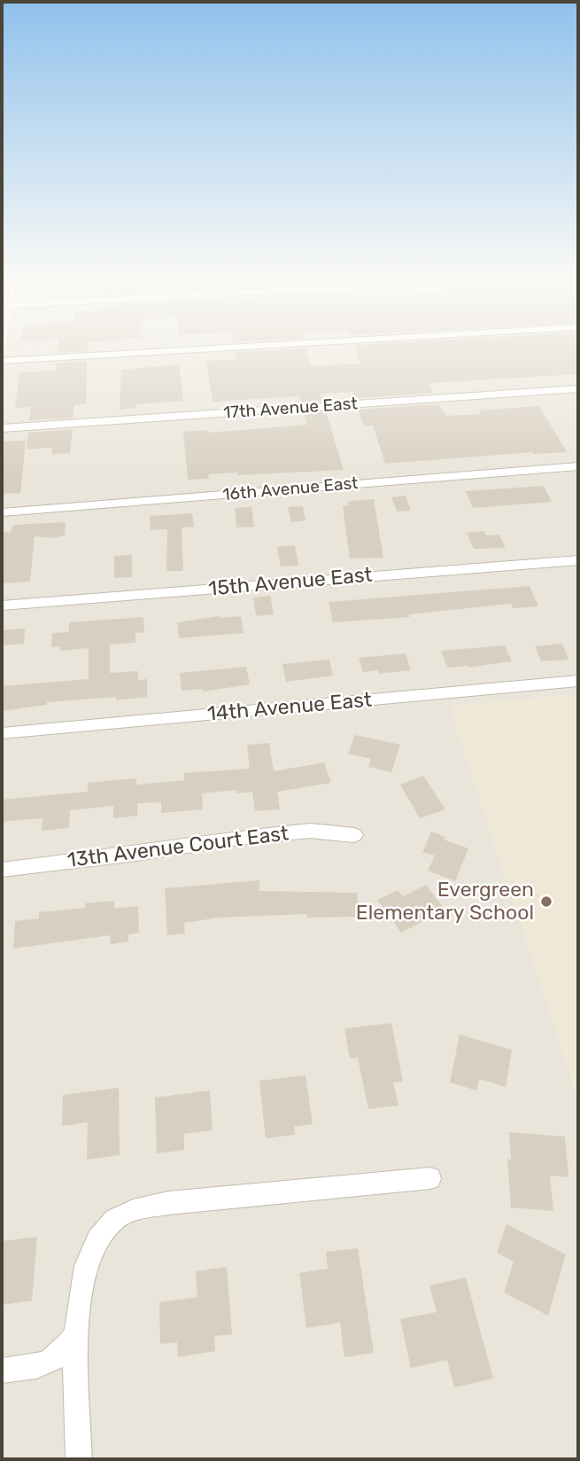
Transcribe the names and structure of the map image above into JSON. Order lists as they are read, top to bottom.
{
  "streets": {
    "street": [
      "17th Avenue East",
      "16th Avenue East",
      "15th Avenue East",
      "14th Avenue East",
      "13th Avenue Court East"
    ]
  },
  "places": ["Evergreen Elementary School"]
}
